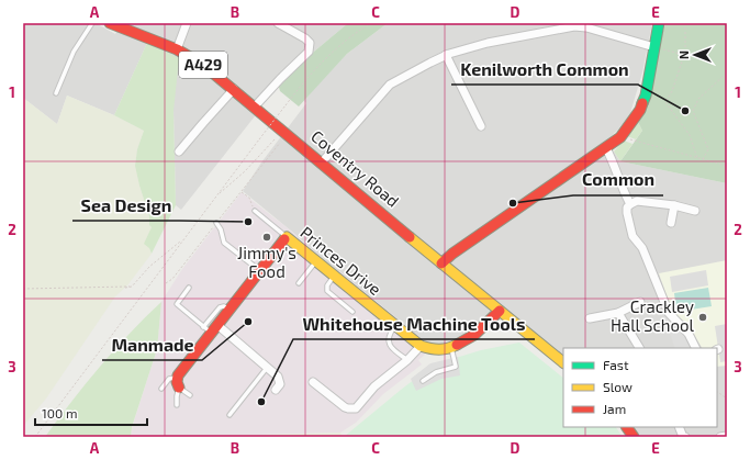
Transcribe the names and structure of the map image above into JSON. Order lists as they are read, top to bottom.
{
  "streets": {
    "street": ["A429", "Coventry Road", "Princes Drive"]
  },
  "crossings": [
    ["Coventry Road", "Princes Drive"]
  ],
  "places": [
    "Kenilworth Common",
    "Common",
    "Sea Design",
    "Jimmy's Food",
    "Crackley Hall School",
    "Manmade",
    "Whitehouse Machine Tools"
  ],
  "legend": ["Fast", "Slow", "Jam"],
  "scale_bar": "100 m",
  "north": "left",
  "grid": {
    "columns": [
      "A",
      "B",
      "C",
      "D",
      "E"
    ],
    "rows": ["1", "2", "3"]
  }
}
